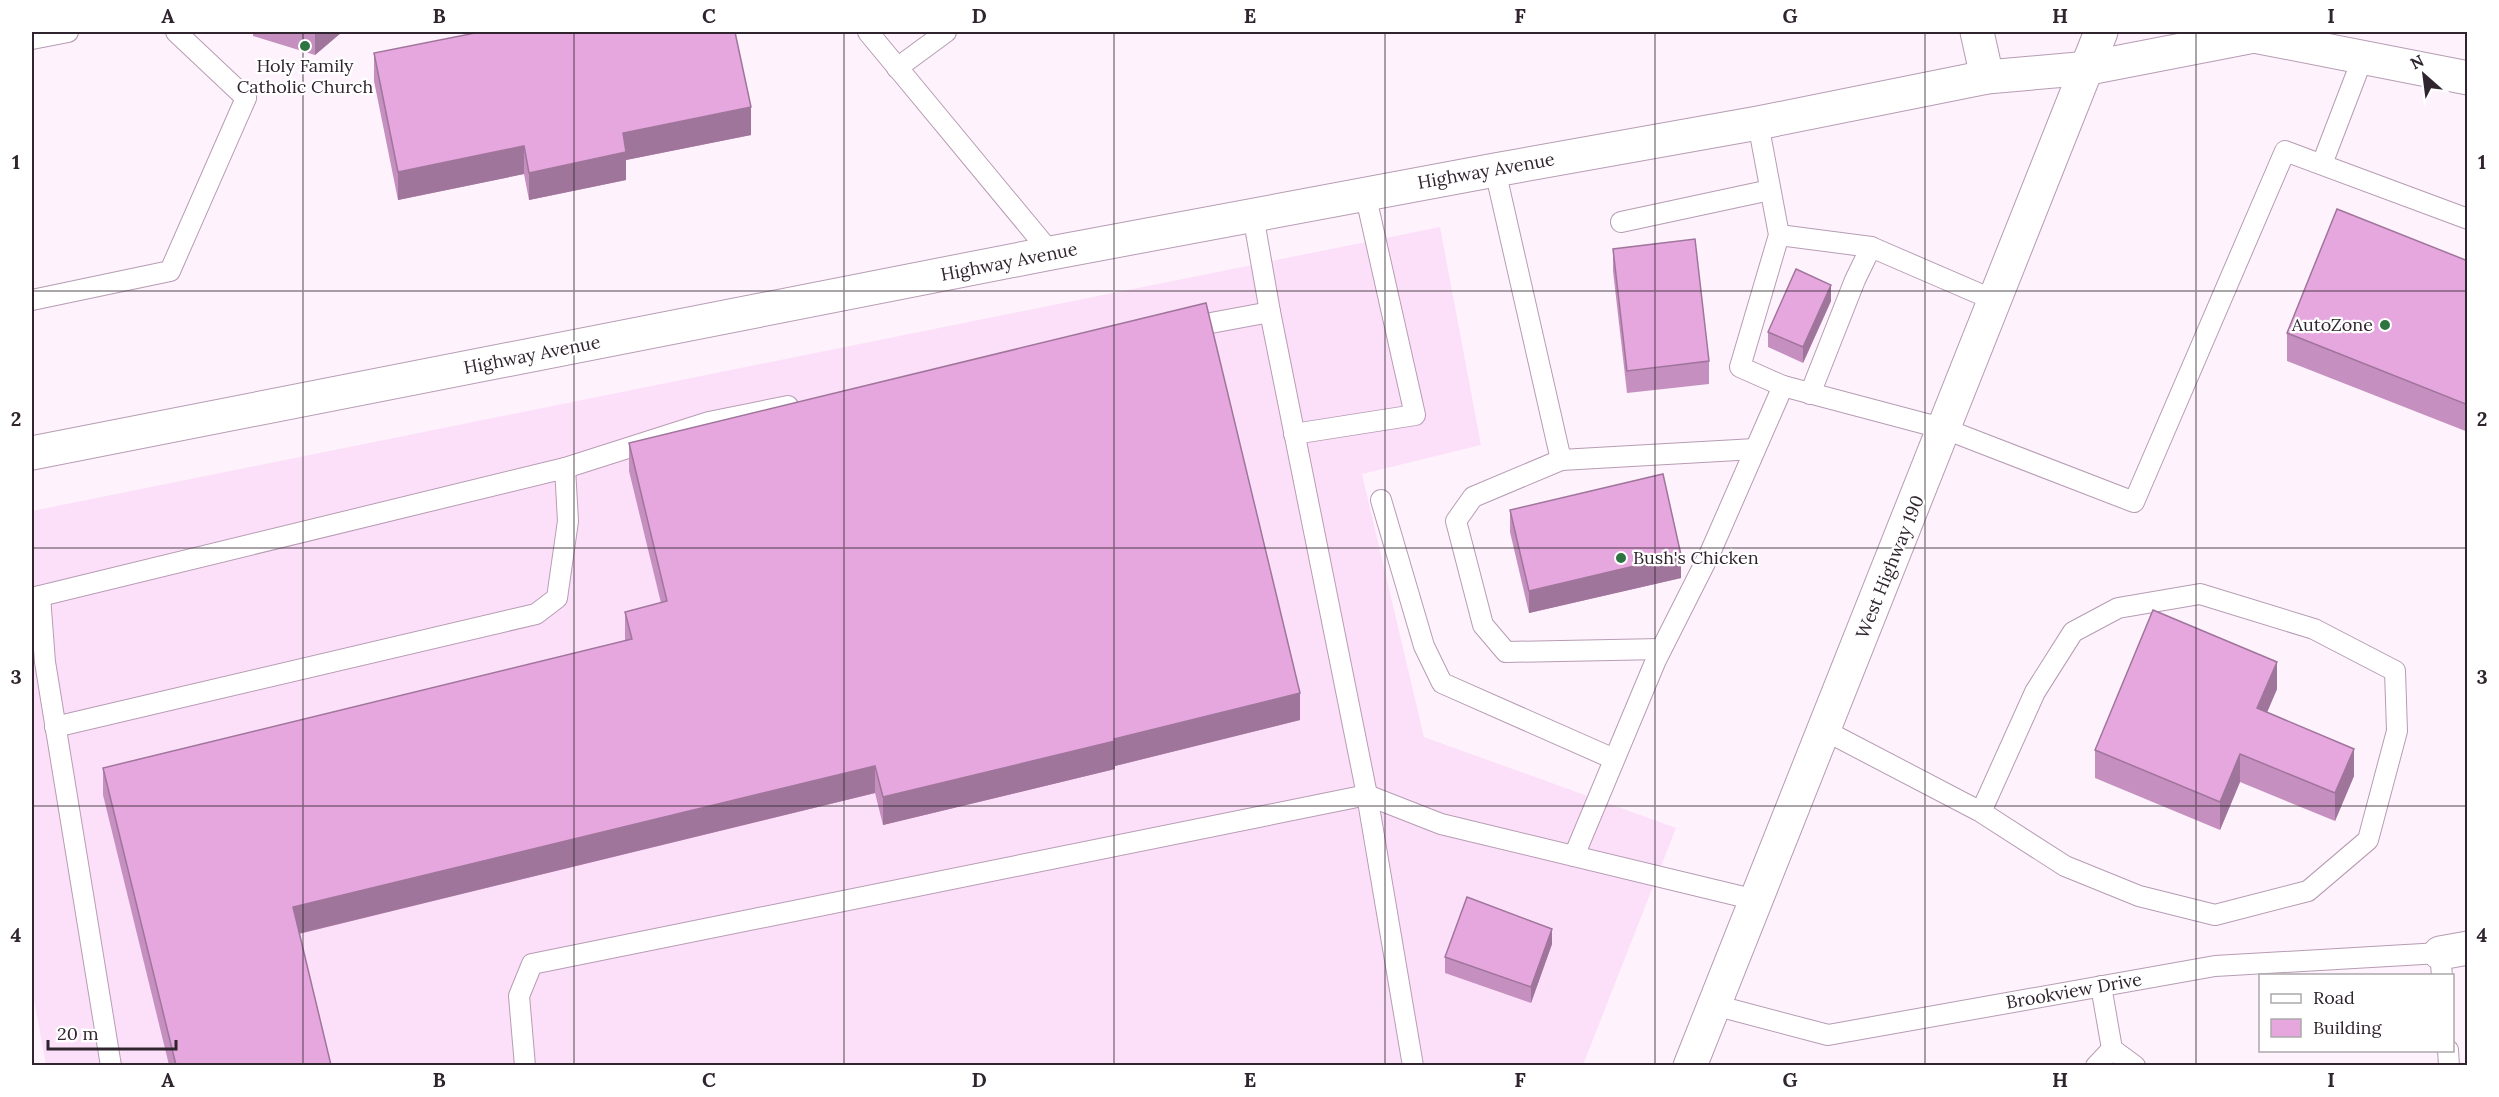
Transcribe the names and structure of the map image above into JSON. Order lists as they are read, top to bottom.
{
  "streets": {
    "street": ["Highway Avenue", "West Highway 190"],
    "lane": ["Brookview Drive"]
  },
  "crossings": [
    ["Highway Avenue", "West Highway 190"],
    ["West Highway 190", "Brookview Drive"]
  ],
  "places": ["Holy Family Catholic Church", "AutoZone", "Bush's Chicken"],
  "legend": ["Road", "Building"],
  "scale_bar": "20 m",
  "north": "top left",
  "grid": {
    "columns": [
      "A",
      "B",
      "C",
      "D",
      "E",
      "F",
      "G",
      "H",
      "I"
    ],
    "rows": [
      "1",
      "2",
      "3",
      "4"
    ]
  }
}
